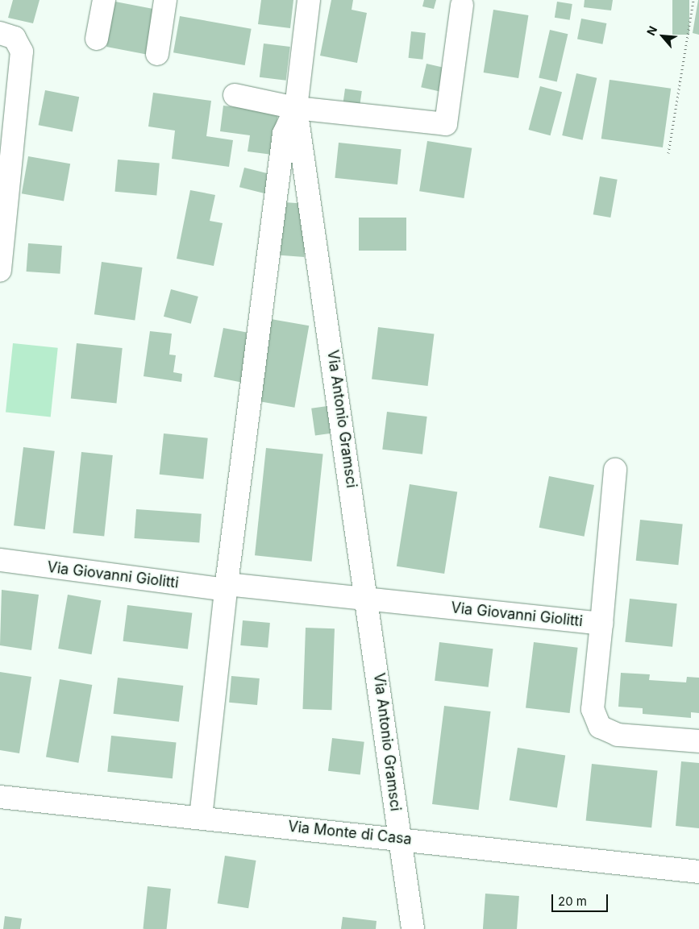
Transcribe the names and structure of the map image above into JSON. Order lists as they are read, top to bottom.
{
  "streets": {
    "street": ["Via Antonio Gramsci", "Via Giovanni Giolitti", "Via Monte di Casa"]
  },
  "crossings": [
    ["Via Antonio Gramsci", "Via Giovanni Giolitti"],
    ["Via Antonio Gramsci", "Via Monte di Casa"]
  ],
  "scale_bar": "20 m",
  "north": "top left"
}
